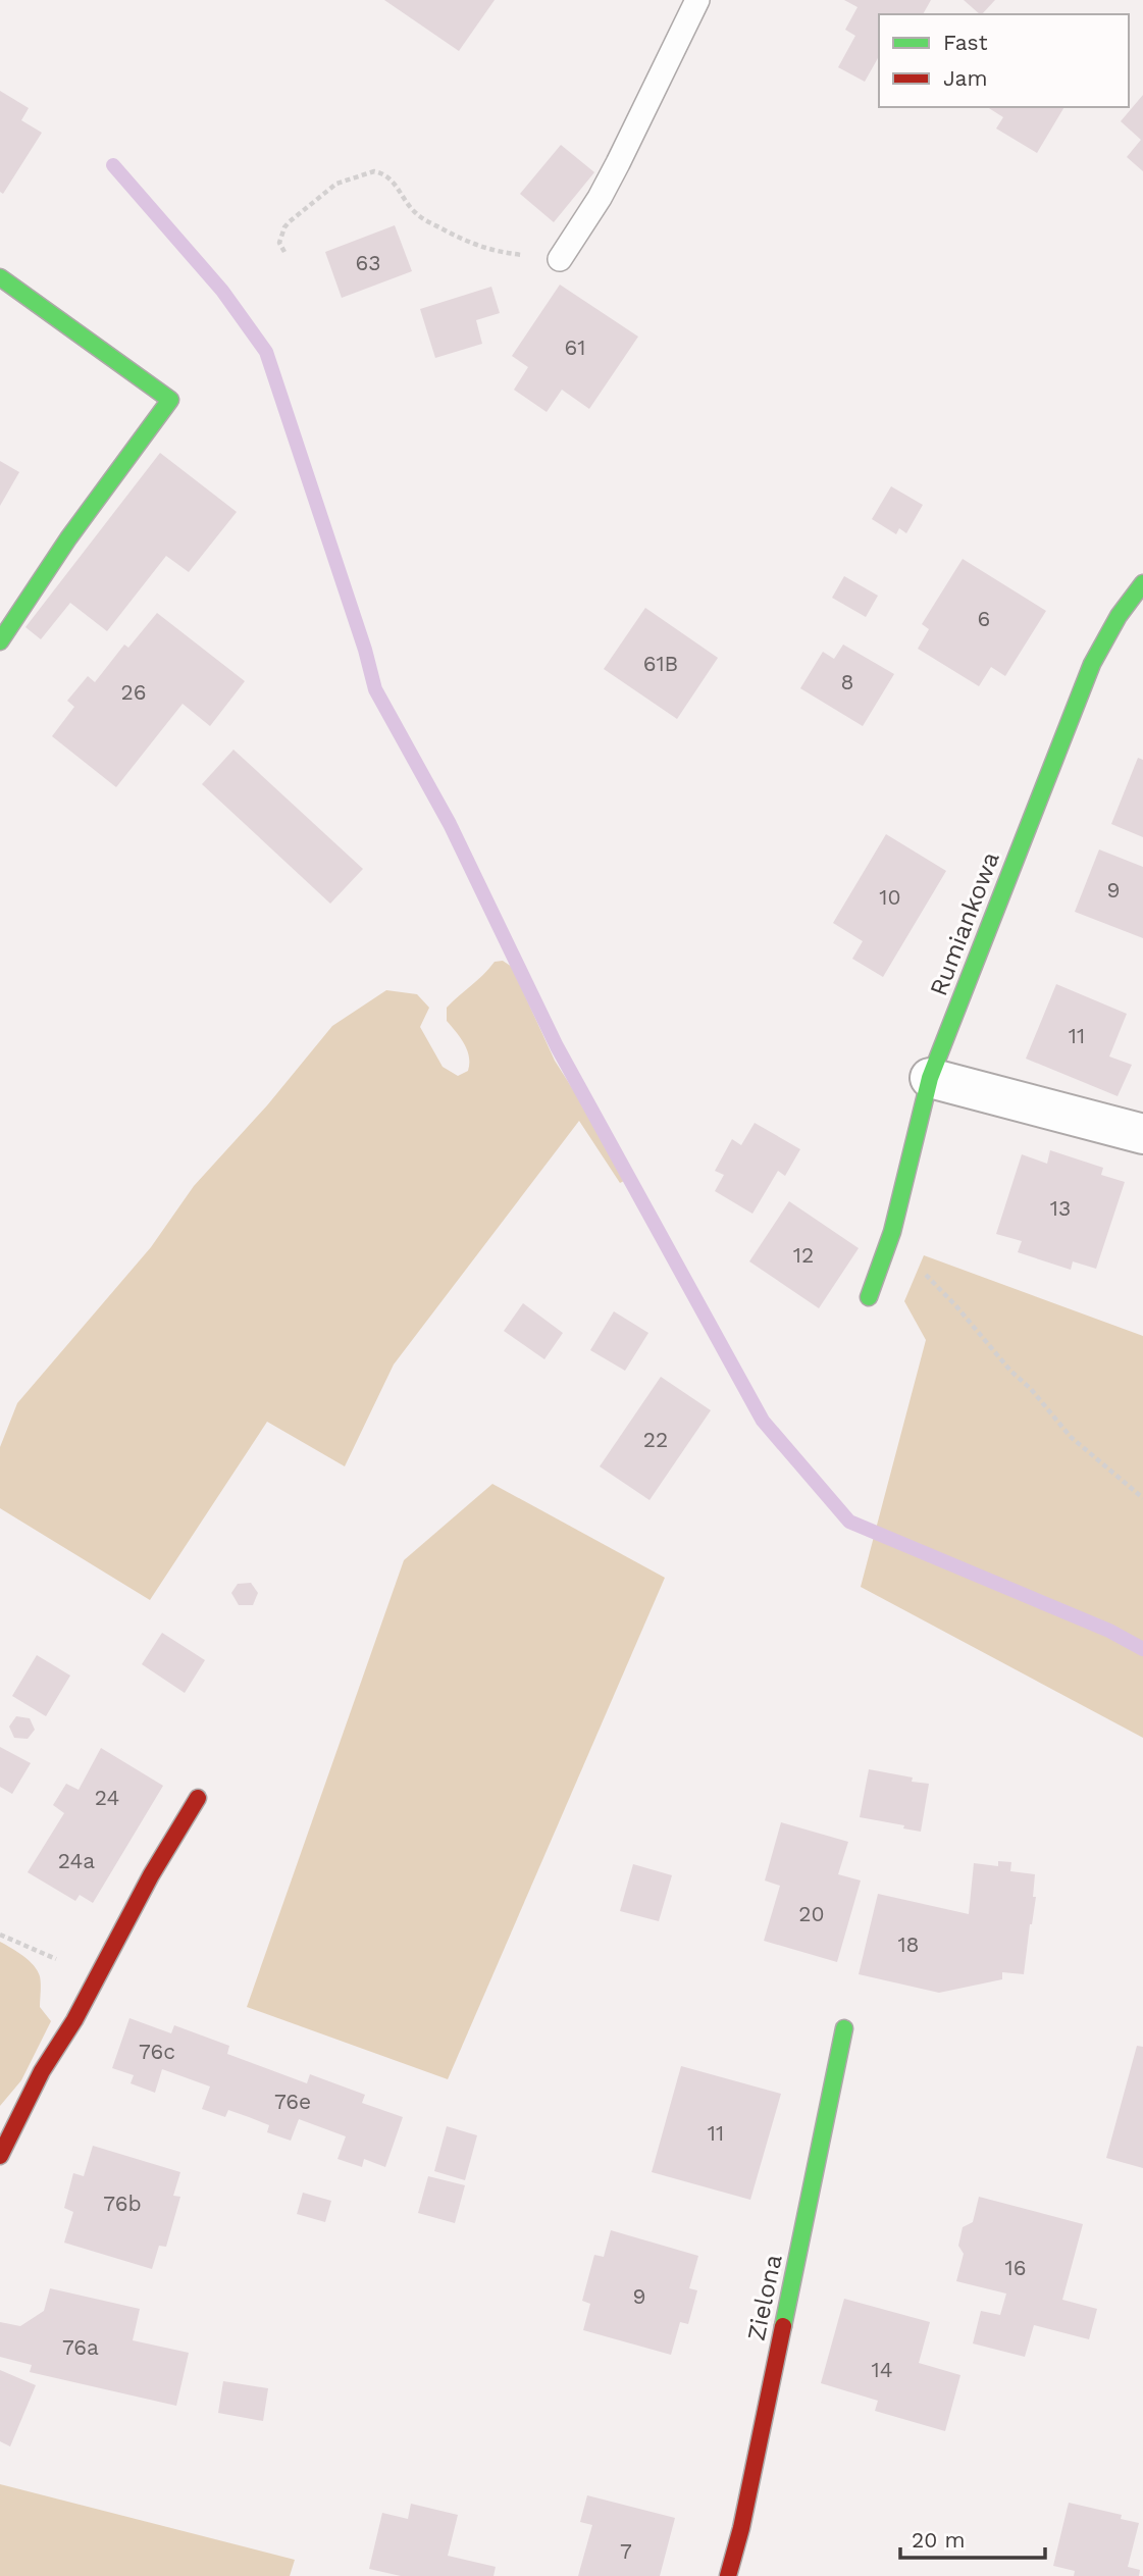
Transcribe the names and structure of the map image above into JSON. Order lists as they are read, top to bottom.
{
  "streets": {
    "street": ["Rumiankowa", "Zielona"]
  },
  "house_numbers": [
    "63",
    "61",
    "6",
    "61B",
    "8",
    "26",
    "9",
    "10",
    "11",
    "13",
    "12",
    "22",
    "24",
    "24a",
    "20",
    "18",
    "76c",
    "76e",
    "11",
    "76b",
    "16",
    "9",
    "76a",
    "14",
    "7"
  ],
  "legend": ["Fast", "Jam"],
  "scale_bar": "20 m"
}
